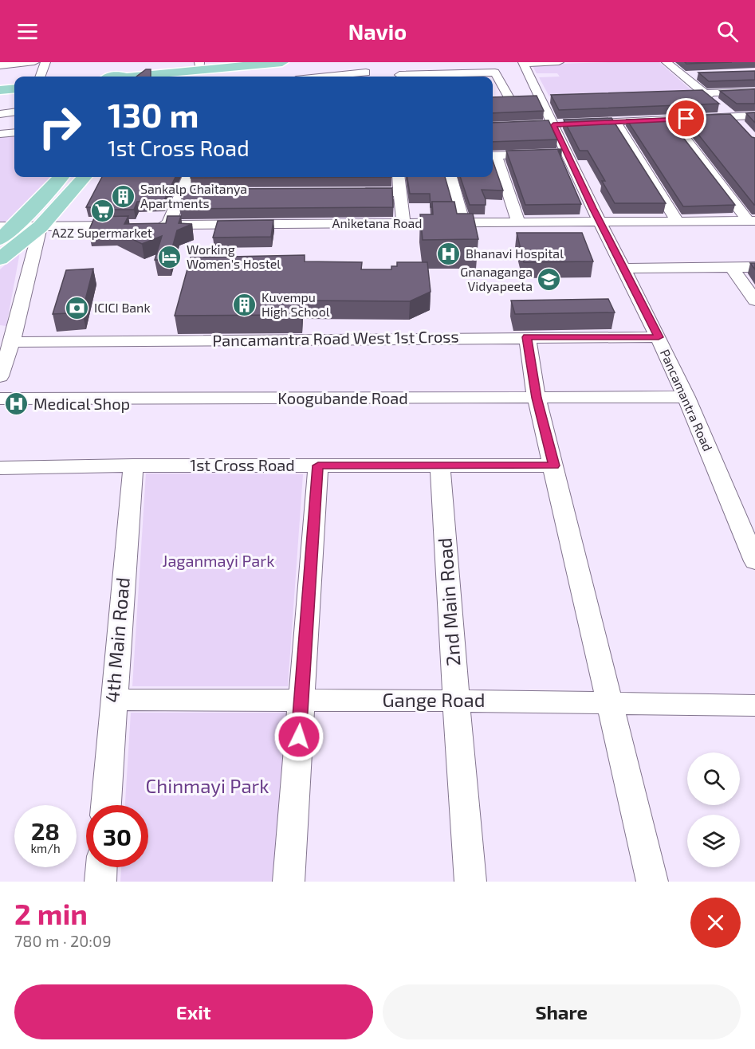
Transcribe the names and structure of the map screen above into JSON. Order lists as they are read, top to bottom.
{
  "streets": {
    "street": [
      "Aniketana Road",
      "Pancamantra Road West 1st Cross",
      "Koogubande Road",
      "Pancamantra Road",
      "1st Cross Road",
      "2nd Main Road",
      "4th Main Road",
      "Gange Road"
    ]
  },
  "crossings": [
    ["Aniketana Road", "Pancamantra Road"],
    ["Pancamantra Road West 1st Cross", "Pancamantra Road"],
    ["Koogubande Road", "Pancamantra Road"],
    ["1st Cross Road", "2nd Main Road"],
    ["1st Cross Road", "4th Main Road"],
    ["2nd Main Road", "Gange Road"],
    ["4th Main Road", "Gange Road"]
  ],
  "parks": ["Jaganmayi Park", "Chinmayi Park"],
  "places": {
    "building": ["Sankalp Chaitanya Apartments", "Kuvempu High School"],
    "supermarket": ["A2Z Supermarket"],
    "hospital": ["Bhanavi Hospital", "Medical Shop"],
    "hotel": ["Working Women's Hostel"],
    "school or university": ["Gnanaganga Vidyapeeta"],
    "bank": ["ICICI Bank"]
  },
  "page": {
    "header": "Navio",
    "turn": ["130 m", "1st Cross Road"],
    "speed": "28 km/h",
    "limit": "30",
    "heading": ["2 min", "780 m · 20:09"],
    "buttons": ["Exit", "Share"]
  }
}
